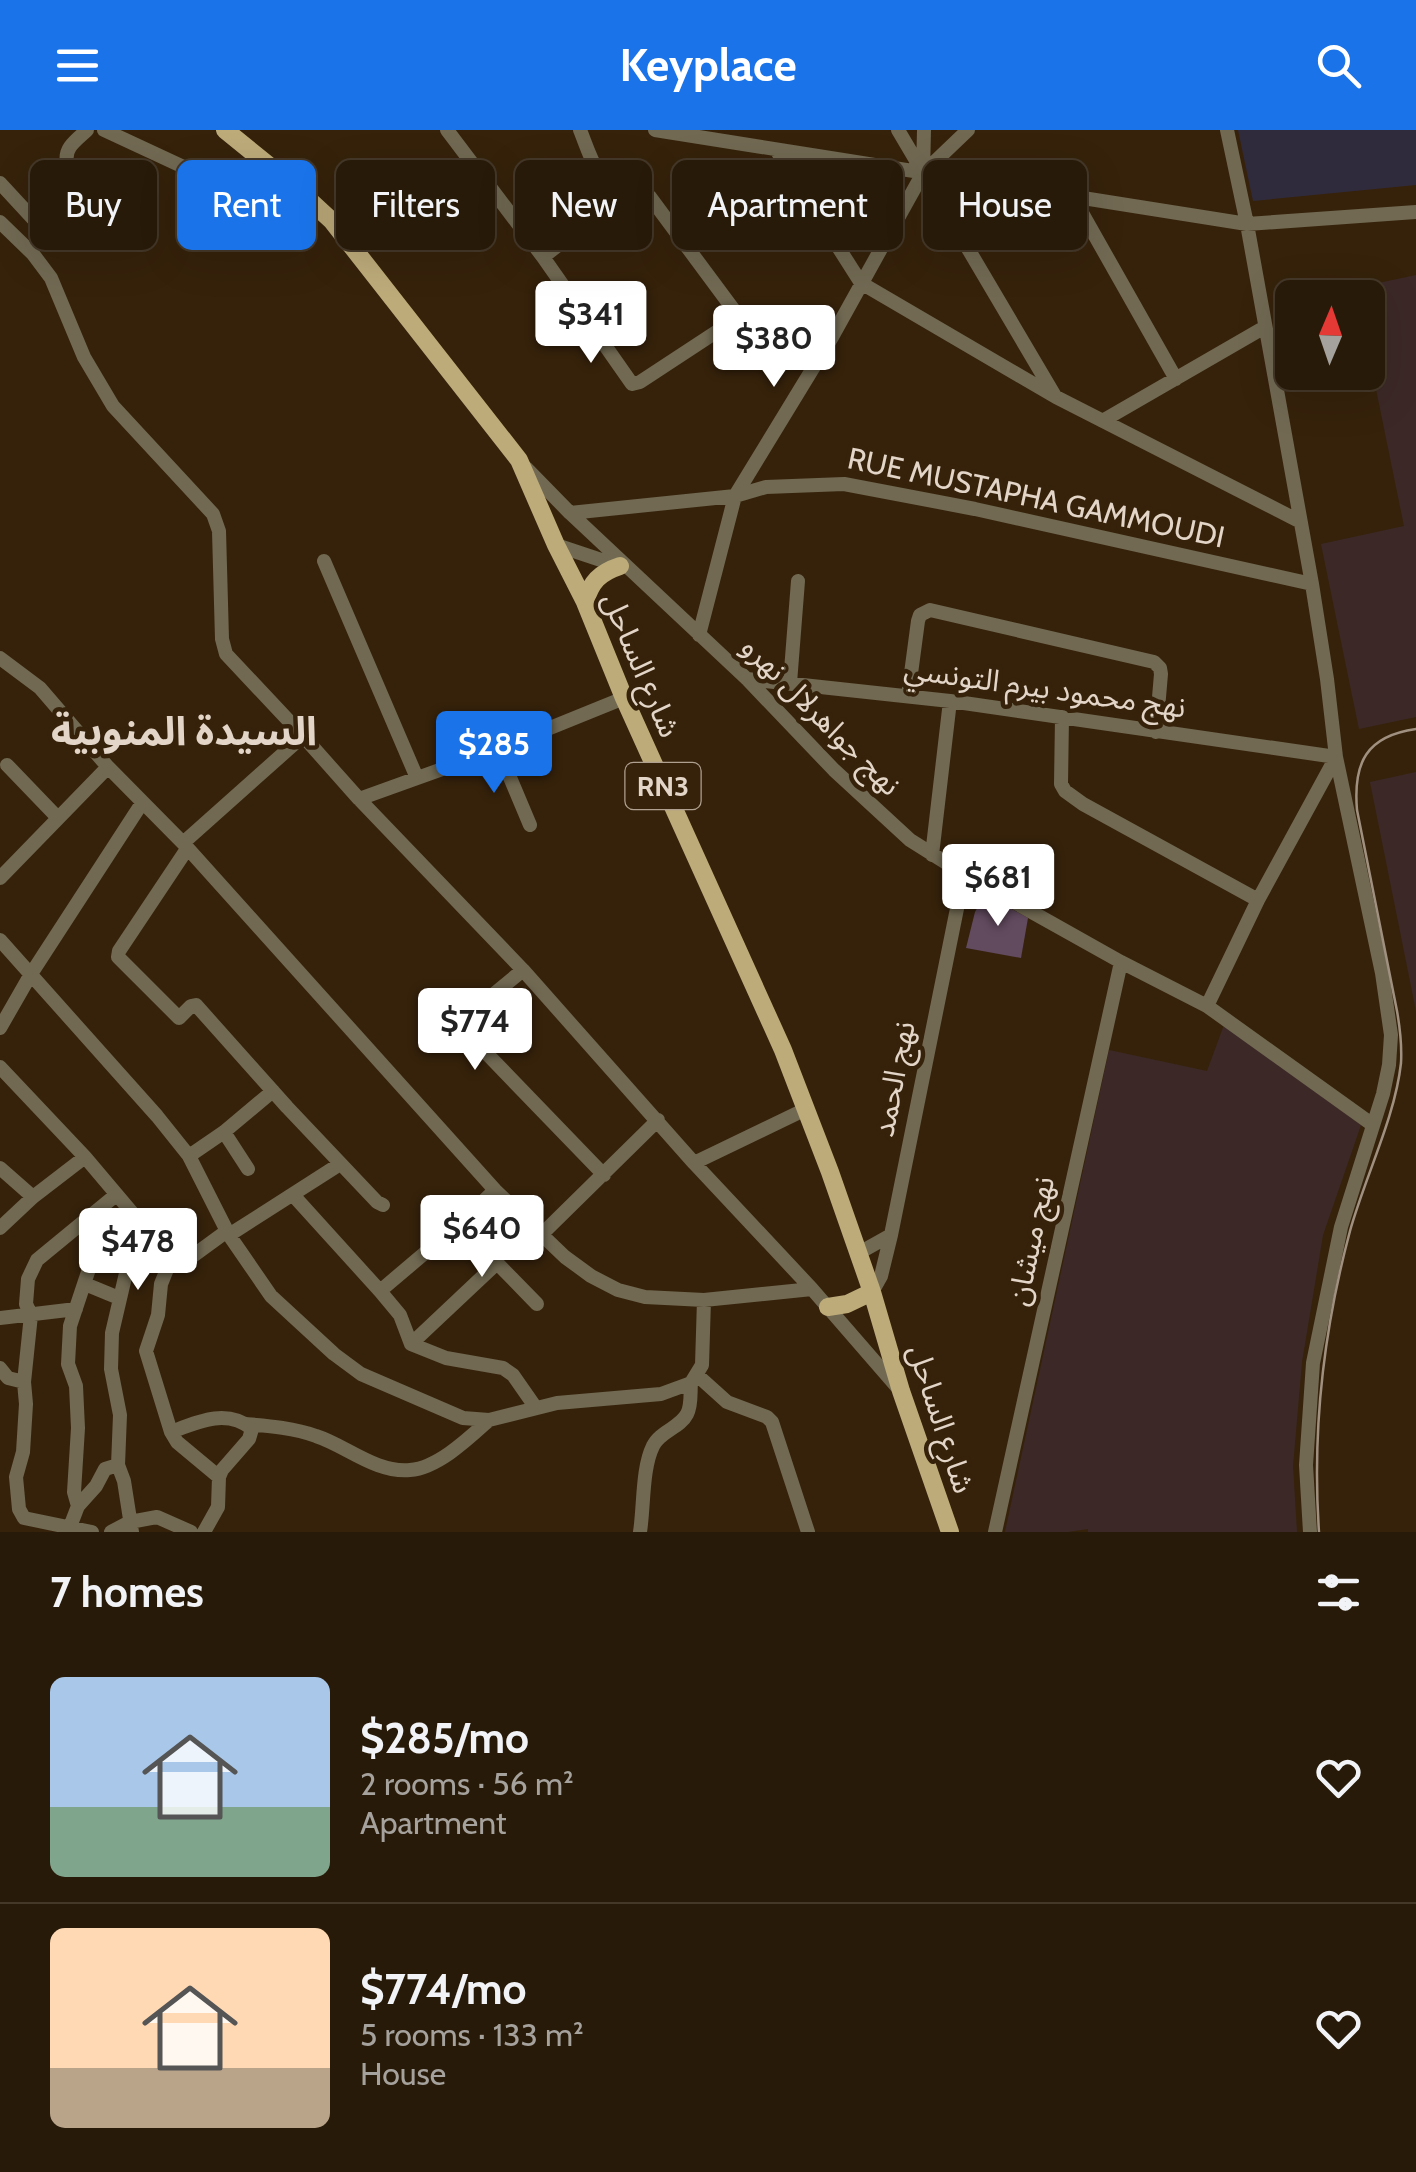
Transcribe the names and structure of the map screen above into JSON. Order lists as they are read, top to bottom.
{
  "streets": {
    "main road": ["شارع الساحل", "RN3"],
    "street": [
      "RUE MUSTAPHA GAMMOUDI",
      "نهج محمود بيرم التونسي",
      "نهج جواهرلال نهرو",
      "نهج الحمد",
      "نهج ميشان"
    ]
  },
  "crossings": [
    ["RUE MUSTAPHA GAMMOUDI", "نهج جواهرلال نهرو"],
    ["شارع الساحل", "نهج جواهرلال نهرو"],
    ["شارع الساحل", "نهج الحمد"],
    ["نهج محمود بيرم التونسي", "نهج جواهرلال نهرو"],
    ["نهج جواهرلال نهرو", "نهج الحمد"],
    ["نهج جواهرلال نهرو", "نهج ميشان"]
  ],
  "districts": ["السيدة المنوبية"],
  "north": "top",
  "page": {
    "header": "Keyplace",
    "chip": [
      "Buy",
      "Rent",
      "Filters",
      "New",
      "Apartment",
      "House"
    ],
    "price": [
      "$341",
      "$380",
      "$285",
      "$681",
      "$774",
      "$640",
      "$478"
    ],
    "heading": "7 homes",
    "list": [
      {
        "name": "$285/mo",
        "note": "2 rooms · 56 m² · Apartment"
      },
      {
        "name": "$774/mo",
        "note": "5 rooms · 133 m² · House"
      }
    ]
  }
}
